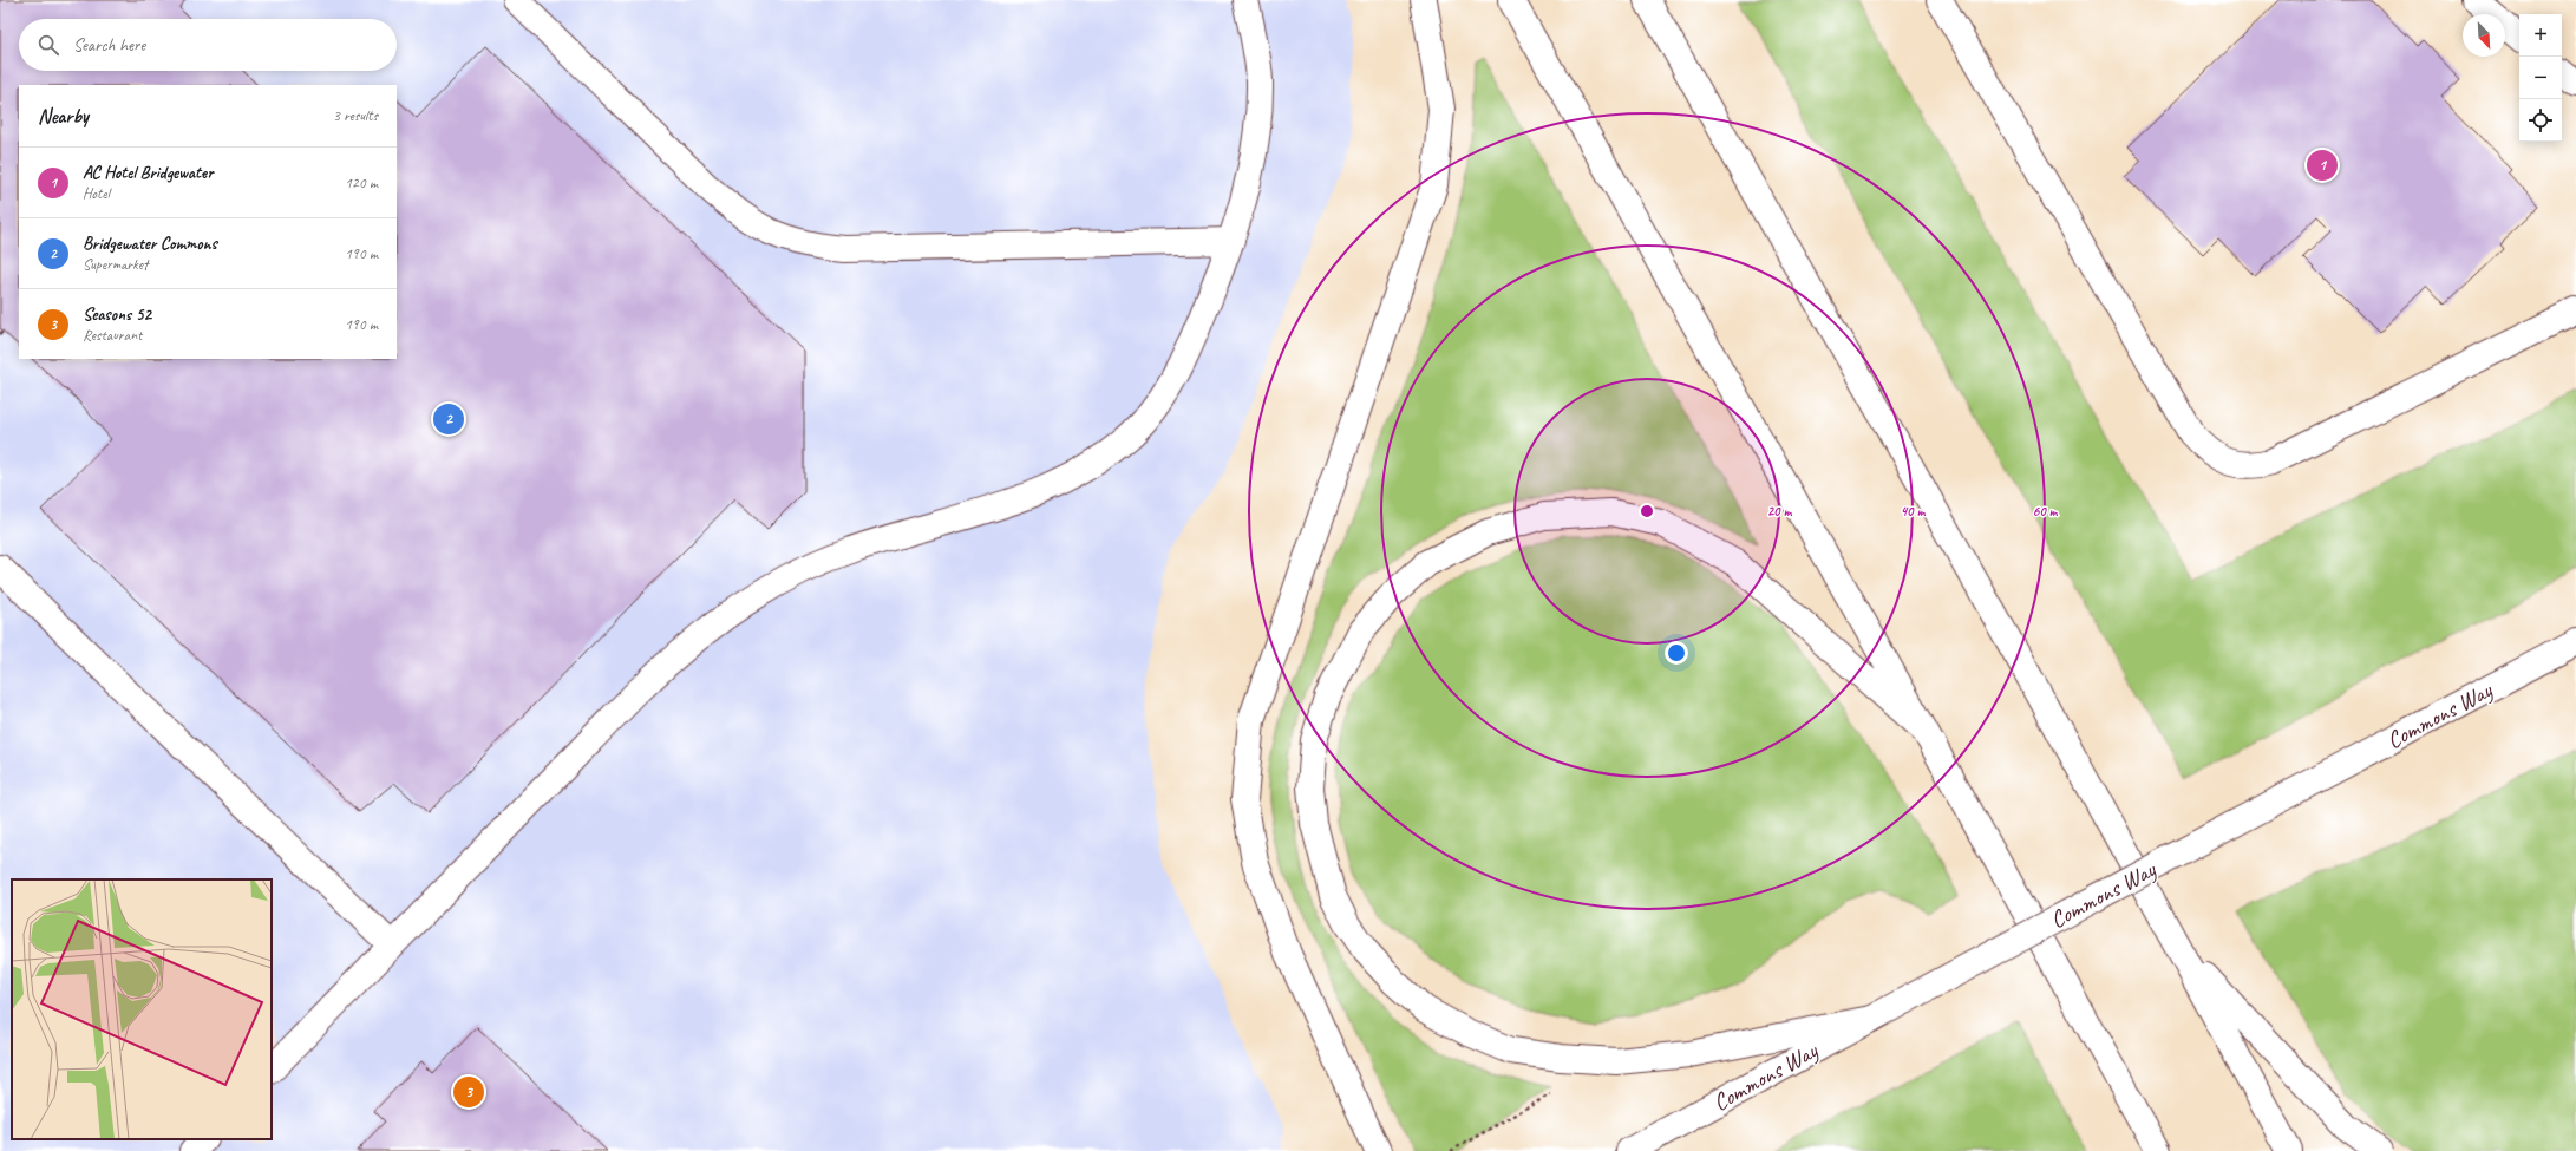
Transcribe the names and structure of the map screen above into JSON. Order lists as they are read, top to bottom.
{
  "streets": {
    "main road": ["Commons Way"]
  },
  "north": "bottom right",
  "page": {
    "map_buttons": ["+", "−"],
    "search": "Search here",
    "heading": ["Nearby", "3 results"],
    "list": [
      {
        "mark": "1",
        "name": "AC Hotel Bridgewater",
        "note": "Hotel",
        "value": "120 m"
      },
      {
        "mark": "2",
        "name": "Bridgewater Commons",
        "note": "Supermarket",
        "value": "190 m"
      },
      {
        "mark": "3",
        "name": "Seasons 52",
        "note": "Restaurant",
        "value": "190 m"
      }
    ],
    "pins": ["1", "2", "3"]
  },
  "rings": ["20 m", "40 m", "60 m"]
}
